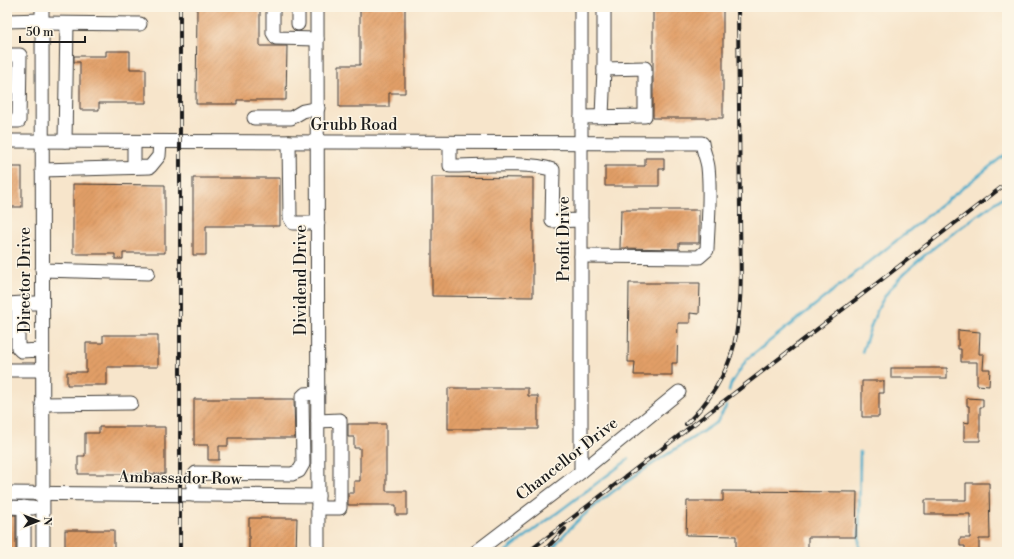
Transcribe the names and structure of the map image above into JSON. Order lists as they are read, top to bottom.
{
  "streets": {
    "street": [
      "Grubb Road",
      "Profit Drive",
      "Director Drive",
      "Dividend Drive",
      "Chancellor Drive",
      "Ambassador Row"
    ]
  },
  "crossings": [
    ["Grubb Road", "Profit Drive"],
    ["Grubb Road", "Director Drive"],
    ["Grubb Road", "Dividend Drive"],
    ["Profit Drive", "Chancellor Drive"],
    ["Director Drive", "Ambassador Row"],
    ["Dividend Drive", "Ambassador Row"]
  ],
  "scale_bar": "50 m",
  "north": "right"
}
